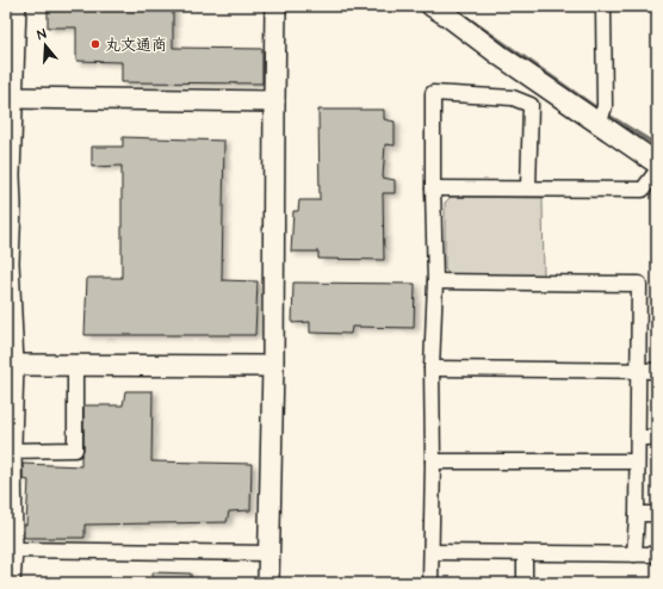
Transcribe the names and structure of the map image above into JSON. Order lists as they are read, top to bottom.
{
  "places": ["丸文通商"],
  "north": "top"
}
